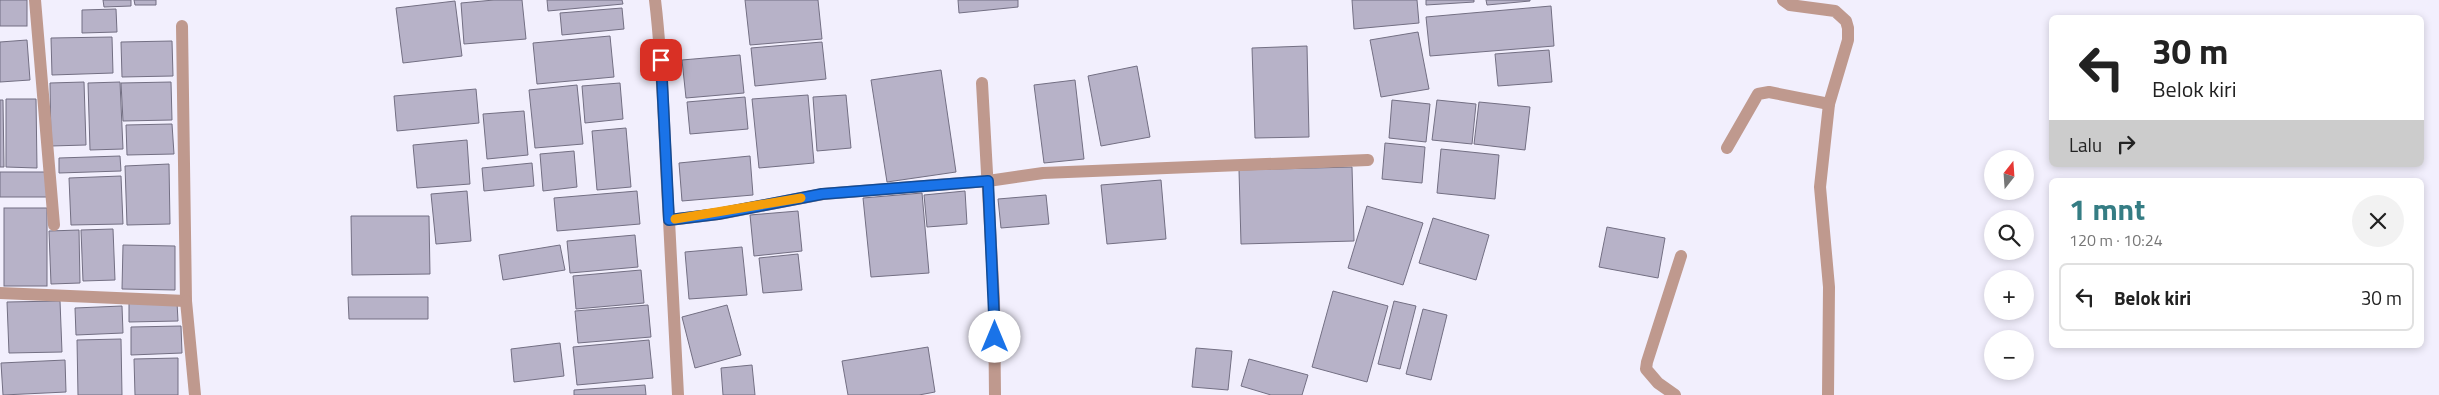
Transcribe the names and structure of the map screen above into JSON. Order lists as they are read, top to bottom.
{
  "north": "top",
  "page": {
    "turn": ["30 m", "Belok kiri"],
    "then": "Lalu",
    "map_buttons": ["+", "−"],
    "heading": ["1 mnt", "120 m · 10:24"],
    "list": [
      {
        "name": "Belok kiri",
        "value": "30 m"
      }
    ]
  }
}
